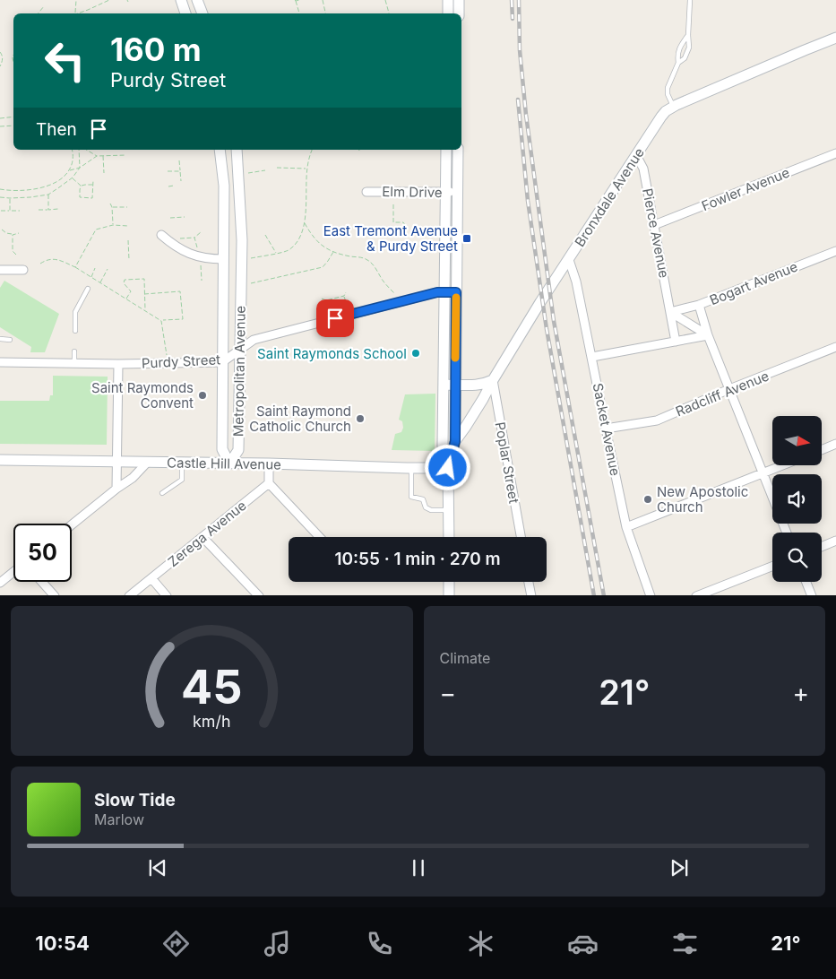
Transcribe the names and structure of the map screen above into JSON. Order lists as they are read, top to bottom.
{
  "streets": {
    "street": [
      "Fowler Avenue",
      "Elm Drive",
      "Bronxdale Avenue",
      "Pierce Avenue",
      "Bogart Avenue",
      "Purdy Street",
      "Metropolitan Avenue",
      "Radcliff Avenue",
      "Sacket Avenue",
      "Poplar Street",
      "Castle Hill Avenue",
      "Zerega Avenue"
    ]
  },
  "crossings": [
    ["Fowler Avenue", "Pierce Avenue"],
    ["Bronxdale Avenue", "Pierce Avenue"],
    ["Bronxdale Avenue", "Sacket Avenue"],
    ["Bronxdale Avenue", "Poplar Street"],
    ["Pierce Avenue", "Bogart Avenue"],
    ["Purdy Street", "Metropolitan Avenue"],
    ["Metropolitan Avenue", "Castle Hill Avenue"],
    ["Radcliff Avenue", "Sacket Avenue"]
  ],
  "places": {
    "transit": ["East Tremont Avenue & Purdy Street"],
    "other": [
      "Saint Raymonds School",
      "Saint Raymonds Convent",
      "Saint Raymond Catholic Church",
      "New Apostolic Church"
    ]
  },
  "north": "right",
  "page": {
    "turn": ["160 m", "Purdy Street"],
    "then": "Then",
    "limit": "50",
    "trip": "10:55 · 1 min · 270 m",
    "tile": "Climate",
    "heat": ["−", "21°", "+"],
    "song": ["Slow Tide", "Marlow"],
    "tabs": ["10:54", "21°"],
    "gauge": ["45", "km/h"]
  }
}
